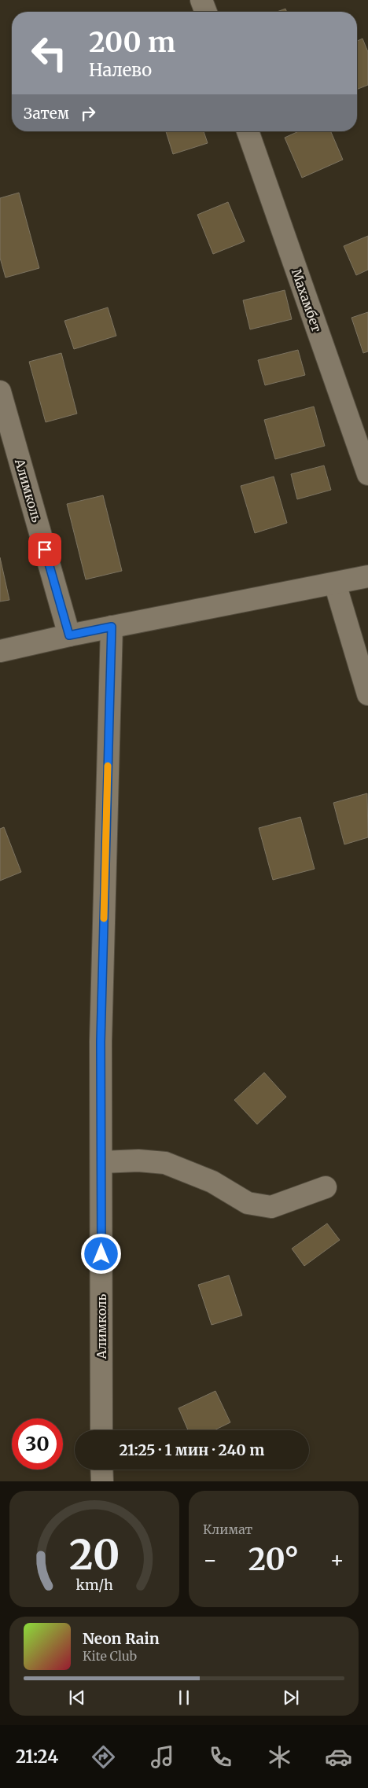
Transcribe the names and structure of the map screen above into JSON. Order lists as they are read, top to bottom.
{
  "streets": {
    "street": ["Махамбет", "Алимколь"]
  },
  "page": {
    "turn": ["200 m", "Налево"],
    "then": "Затем",
    "limit": "30",
    "trip": "21:25 · 1 мин · 240 m",
    "tile": "Климат",
    "heat": ["−", "20°", "+"],
    "song": ["Neon Rain", "Kite Club"],
    "tabs": "21:24",
    "gauge": ["20", "km/h"]
  }
}
